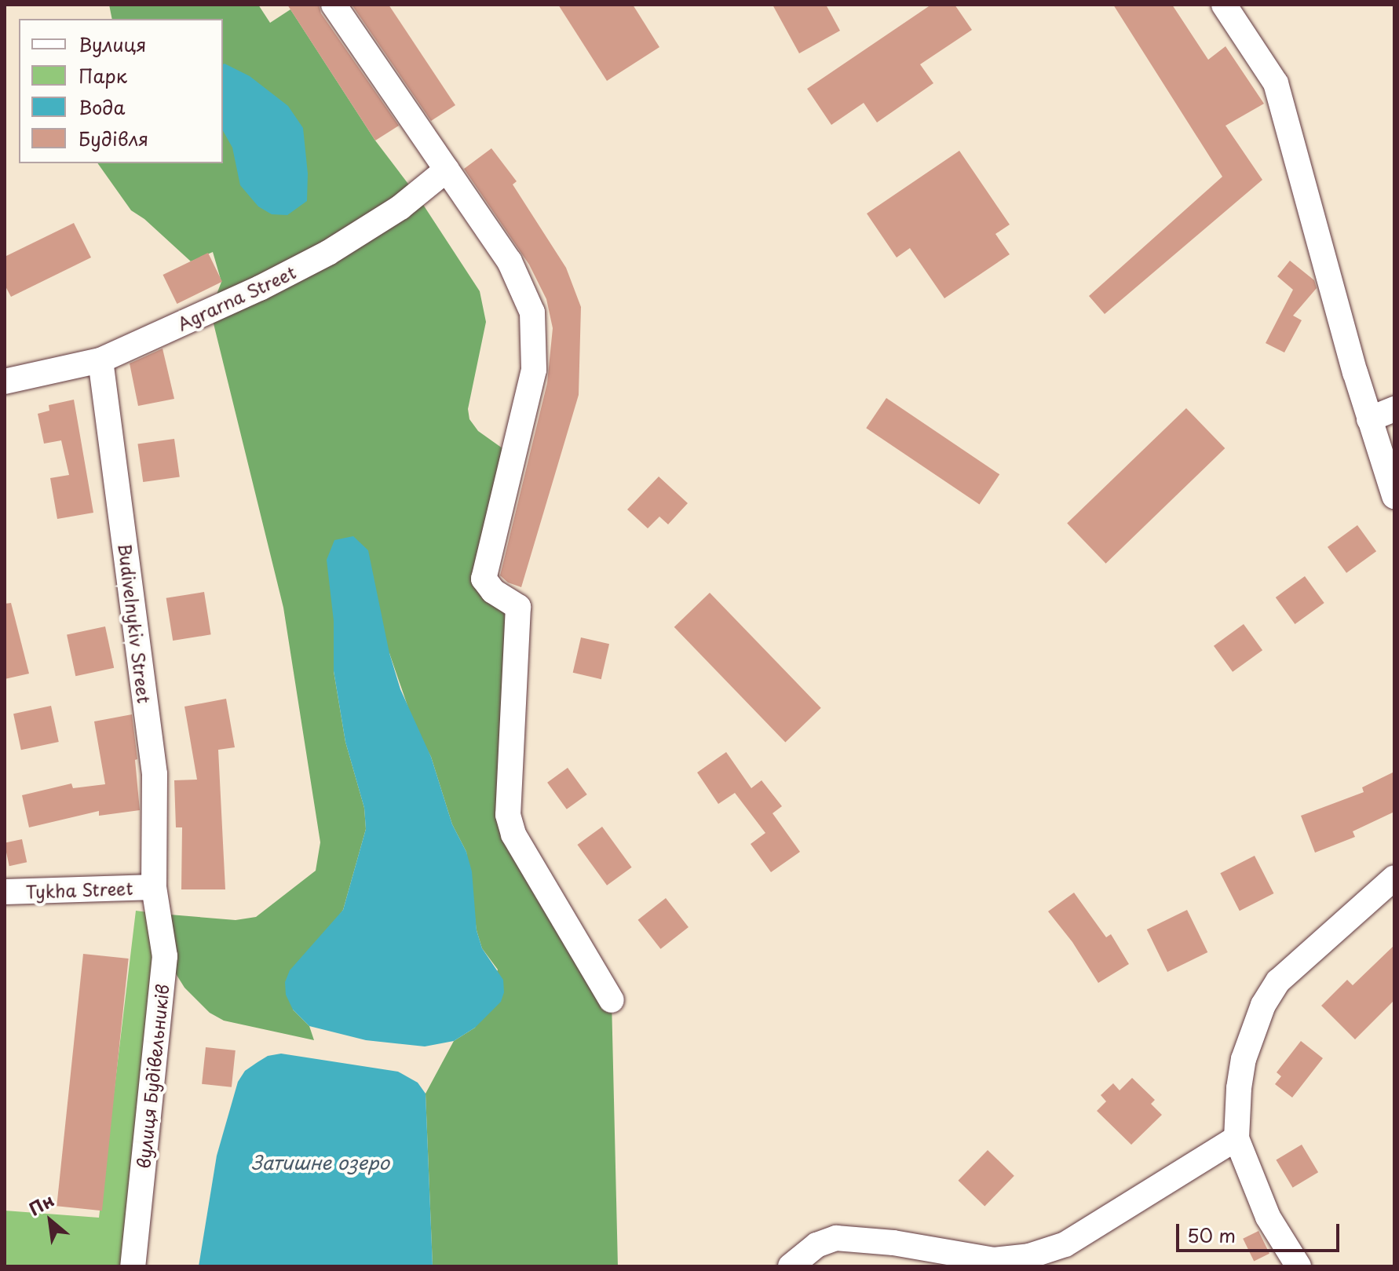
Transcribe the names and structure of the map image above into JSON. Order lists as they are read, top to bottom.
{
  "streets": {
    "street": [
      "Agrarna Street",
      "Budivelnykiv Street",
      "Tykha Street",
      "вулиця Будівельників"
    ]
  },
  "crossings": [
    ["Agrarna Street", "Budivelnykiv Street"],
    ["Budivelnykiv Street", "Tykha Street"],
    ["Budivelnykiv Street", "вулиця Будівельників"],
    ["Tykha Street", "вулиця Будівельників"]
  ],
  "water": ["Затишне озеро"],
  "legend": [
    "Вулиця",
    "Парк",
    "Вода",
    "Будівля"
  ],
  "scale_bar": "50 m",
  "north": "top left"
}
